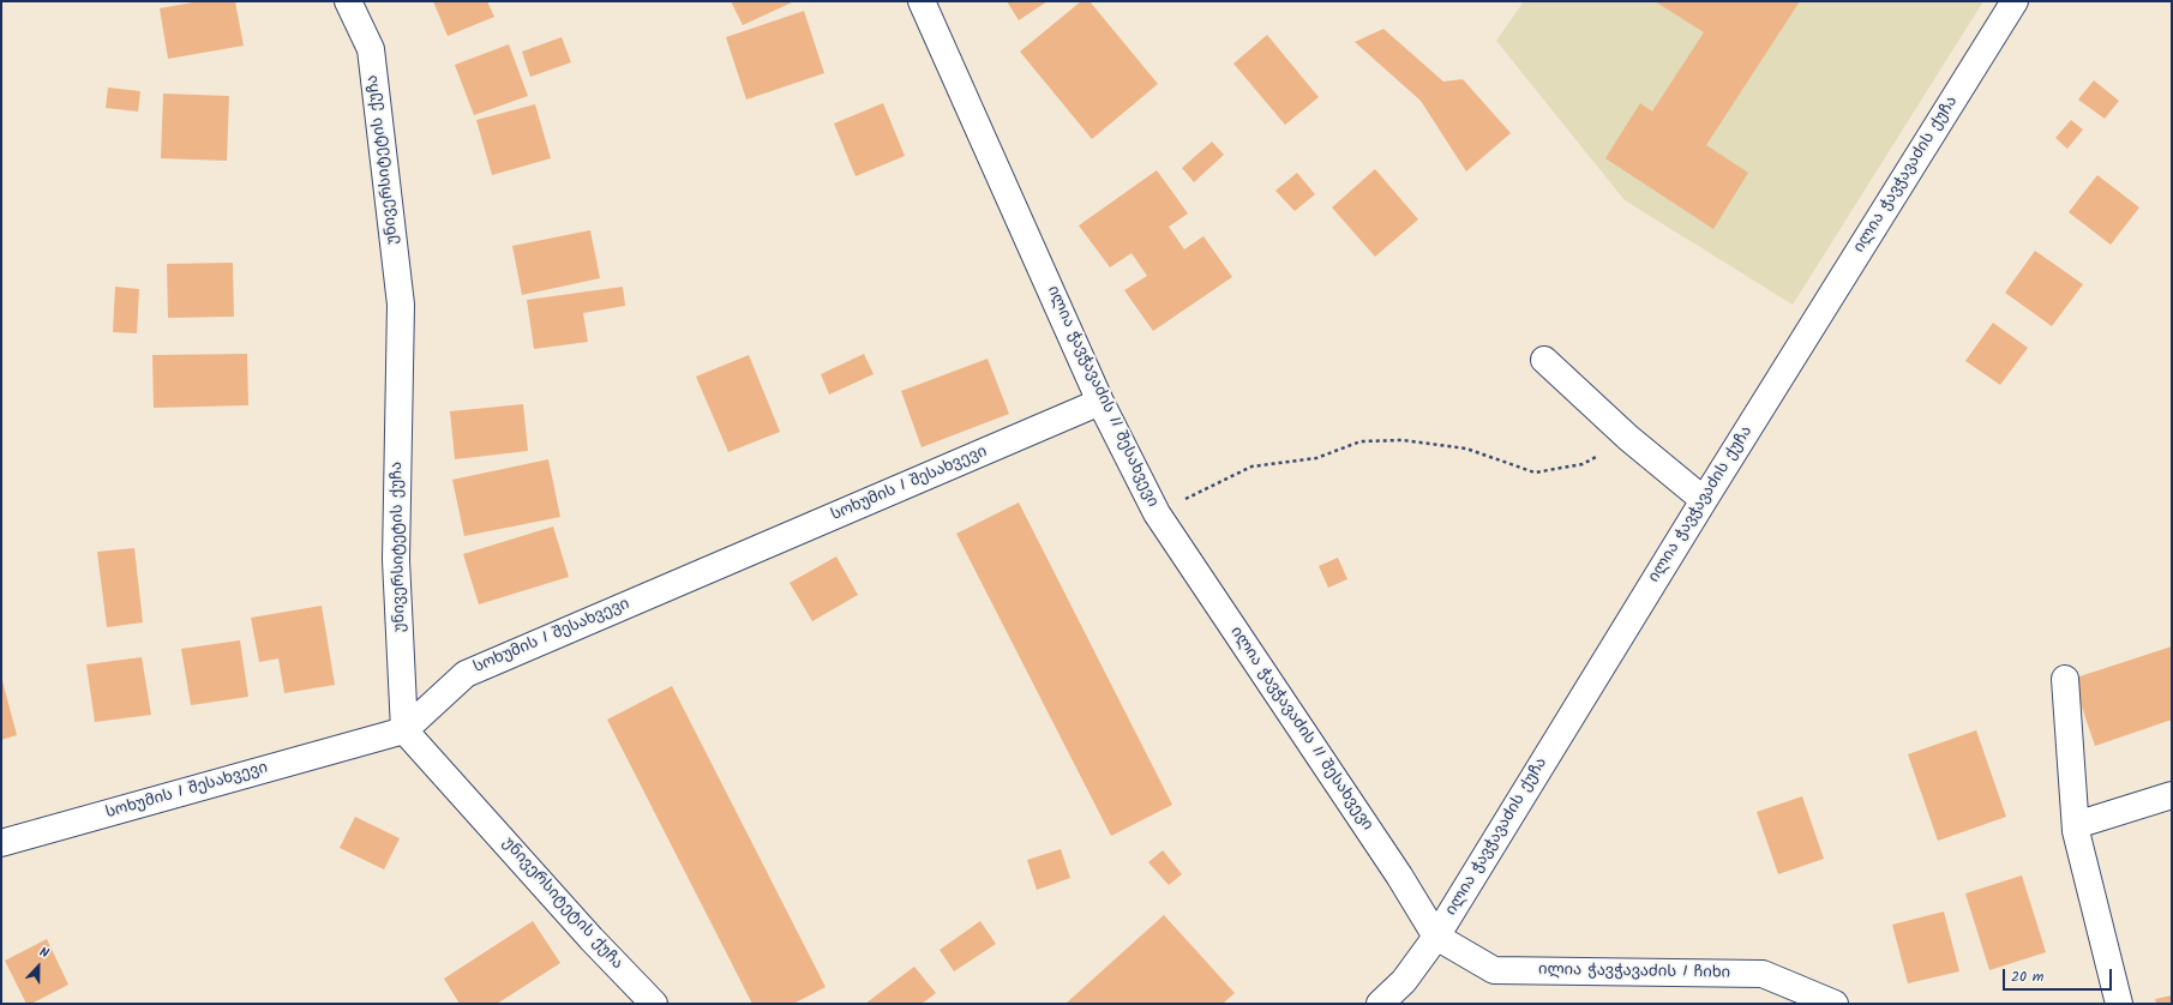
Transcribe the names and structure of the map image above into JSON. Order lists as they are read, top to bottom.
{
  "streets": {
    "street": [
      "უნივერსიტეტის ქუჩა",
      "ილია ჭავჭავაძის ქუჩა",
      "ილია ჭავჭავაძის II შესახვევი",
      "სოხუმის I შესახვევი",
      "ილია ჭავჭავაძის I ჩიხი"
    ]
  },
  "crossings": [
    ["უნივერსიტეტის ქუჩა", "სოხუმის I შესახვევი"],
    ["ილია ჭავჭავაძის ქუჩა", "ილია ჭავჭავაძის II შესახვევი"],
    ["ილია ჭავჭავაძის ქუჩა", "ილია ჭავჭავაძის I ჩიხი"],
    ["ილია ჭავჭავაძის II შესახვევი", "სოხუმის I შესახვევი"],
    ["ილია ჭავჭავაძის II შესახვევი", "ილია ჭავჭავაძის I ჩიხი"]
  ],
  "scale_bar": "20 m",
  "north": "top"
}
